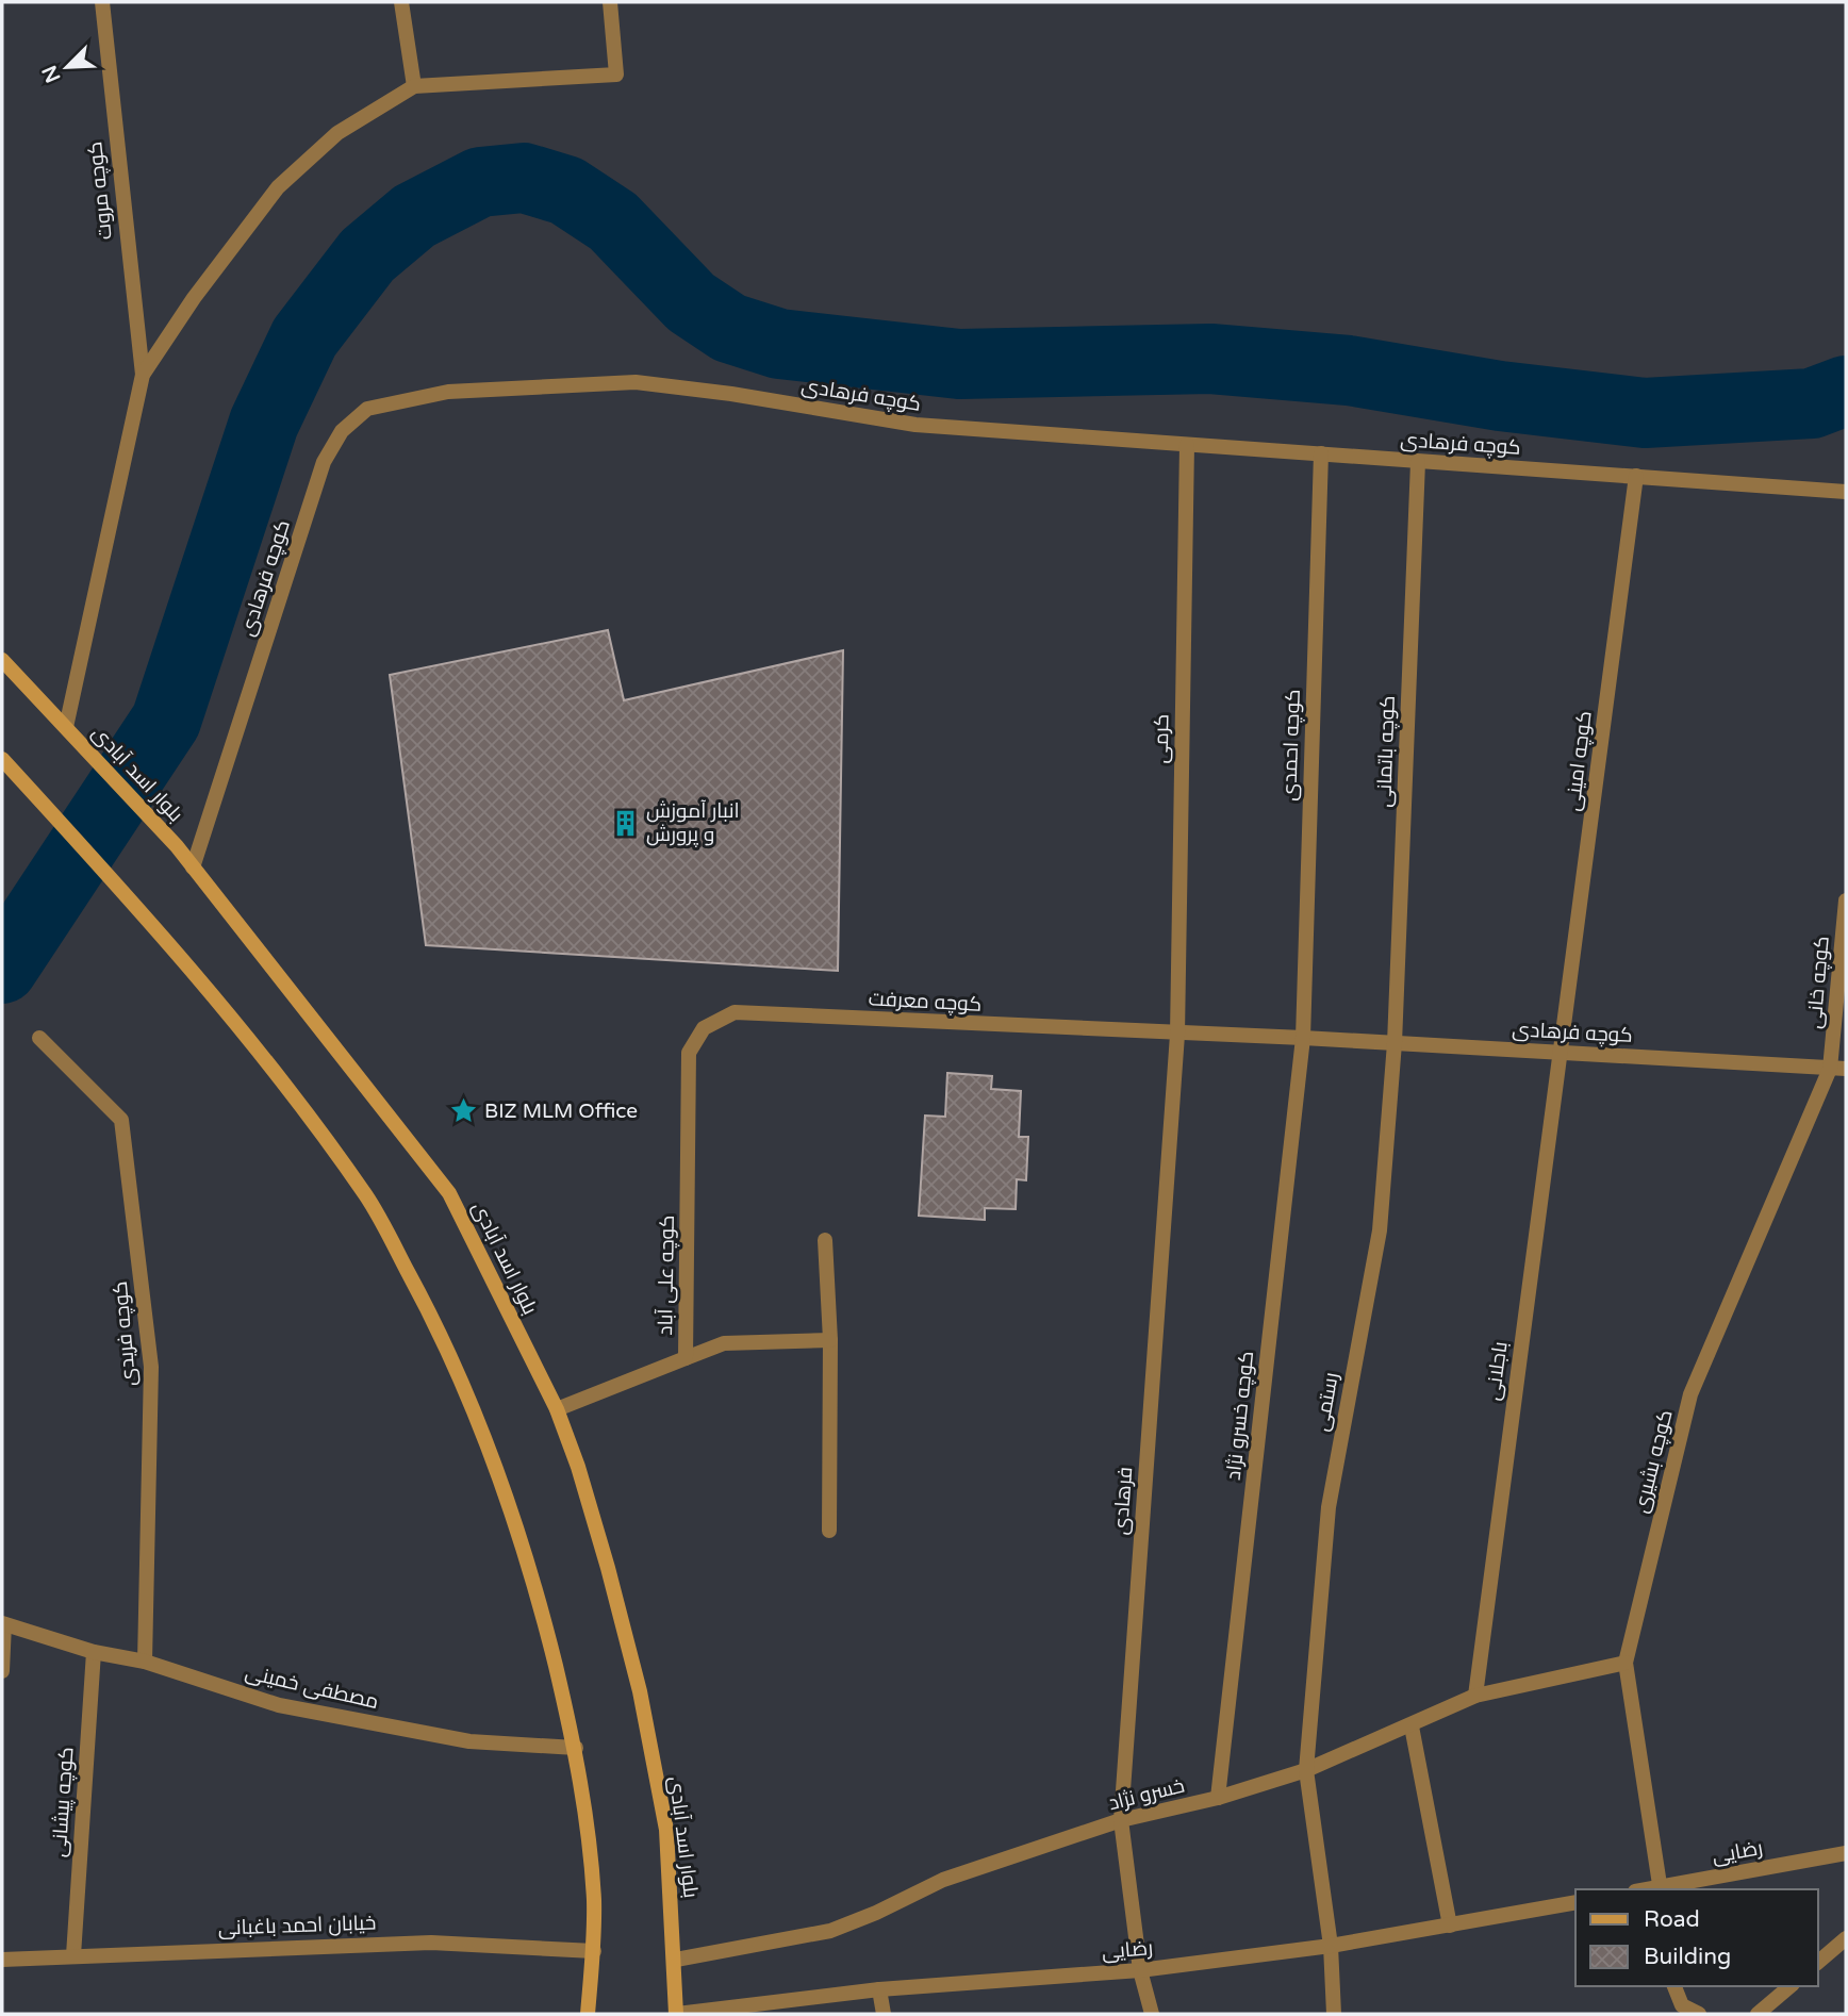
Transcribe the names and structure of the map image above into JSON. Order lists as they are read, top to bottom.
{
  "streets": {
    "main road": ["بلوار اسد آبادی"],
    "street": [
      "کوچه مروت",
      "کوچه فرهادی",
      "کرمی",
      "کوچه احمدی",
      "کوچه باتمانی",
      "کوچه امینی",
      "کوچه خانی",
      "کوچه معرفت",
      "کوچه علی آباد",
      "کوچه فریدی",
      "باجلانی",
      "رستمی",
      "کوچه خسرو نژاد",
      "کوچه بشیری",
      "فرهادی",
      "مصطفی خمینی",
      "خسرو نژاد",
      "کوچه پیشانی",
      "رضایی",
      "خیابان احمد باغبانی"
    ]
  },
  "crossings": [
    ["کوچه فرهادی", "کرمی"],
    ["کوچه فرهادی", "کوچه احمدی"],
    ["کوچه فرهادی", "کوچه باتمانی"],
    ["کوچه فرهادی", "کوچه امینی"],
    ["کوچه فرهادی", "بلوار اسد آبادی"],
    ["کوچه فرهادی", "کوچه خانی"],
    ["کوچه فرهادی", "کوچه معرفت"],
    ["کوچه فرهادی", "باجلانی"],
    ["کوچه فرهادی", "رستمی"],
    ["کوچه فرهادی", "کوچه خسرو نژاد"],
    ["کوچه فرهادی", "کوچه بشیری"],
    ["کوچه فرهادی", "فرهادی"],
    ["کرمی", "کوچه معرفت"],
    ["کرمی", "فرهادی"],
    ["کوچه احمدی", "کوچه خسرو نژاد"],
    ["کوچه باتمانی", "رستمی"],
    ["کوچه امینی", "باجلانی"],
    ["بلوار اسد آبادی", "کوچه علی آباد"],
    ["بلوار اسد آبادی", "خسرو نژاد"],
    ["بلوار اسد آبادی", "رضایی"],
    ["کوچه خانی", "کوچه بشیری"],
    ["کوچه معرفت", "کوچه علی آباد"],
    ["کوچه معرفت", "فرهادی"],
    ["کوچه فریدی", "مصطفی خمینی"],
    ["باجلانی", "خسرو نژاد"],
    ["رستمی", "خسرو نژاد"],
    ["رستمی", "رضایی"],
    ["کوچه خسرو نژاد", "خسرو نژاد"],
    ["کوچه بشیری", "خسرو نژاد"],
    ["کوچه بشیری", "رضایی"],
    ["فرهادی", "خسرو نژاد"],
    ["فرهادی", "رضایی"],
    ["مصطفی خمینی", "کوچه پیشانی"],
    ["کوچه پیشانی", "خیابان احمد باغبانی"]
  ],
  "places": {
    "building": ["انبار آموزش و پرورش"],
    "place": ["BIZ MLM Office"]
  },
  "legend": ["Road", "Building"],
  "north": "bottom left"
}
